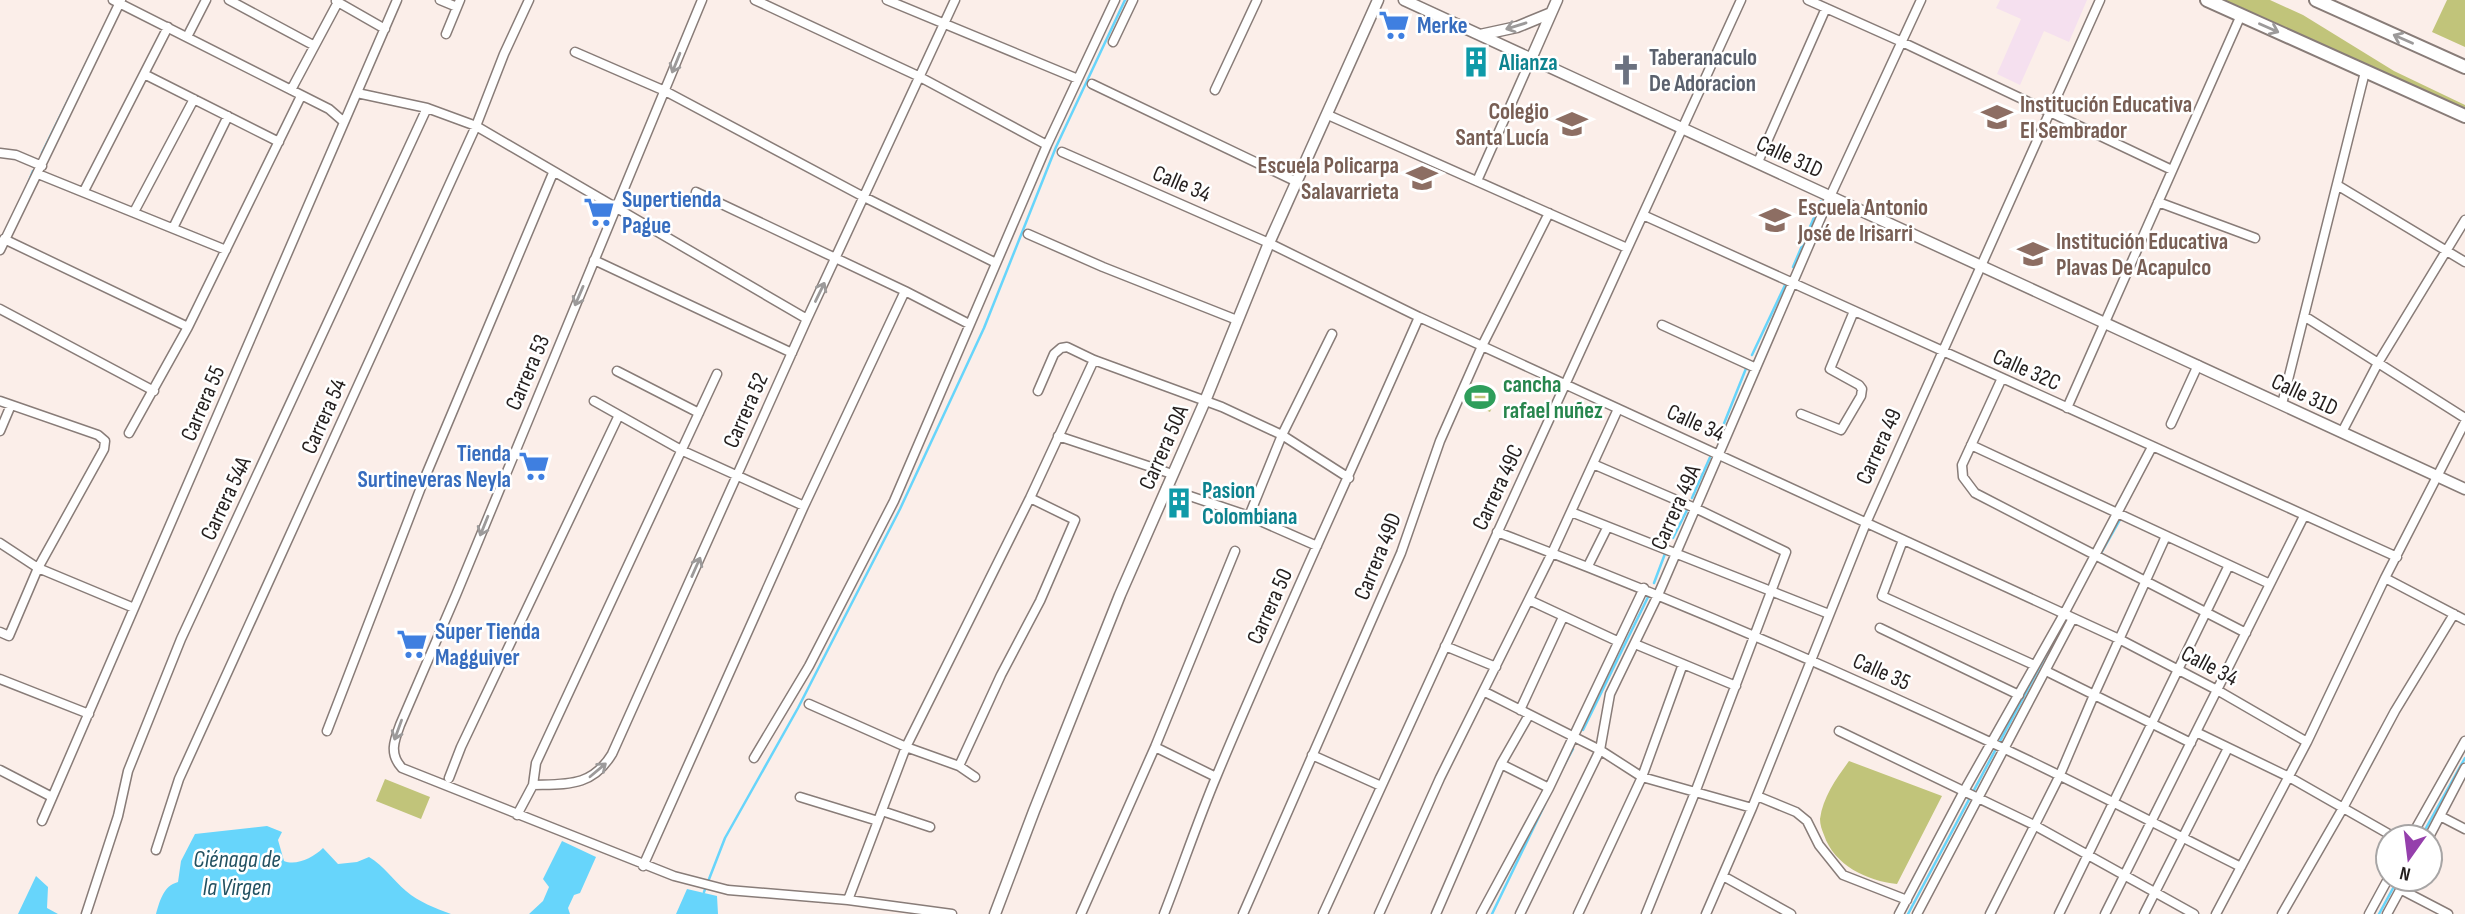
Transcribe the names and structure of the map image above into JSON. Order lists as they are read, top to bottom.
{
  "streets": {
    "street": [
      "Calle 31D",
      "Calle 34",
      "Calle 32C",
      "Carrera 53",
      "Carrera 55",
      "Carrera 52",
      "Carrera 54",
      "Carrera 49",
      "Carrera 50A",
      "Carrera 49C",
      "Carrera 54A",
      "Carrera 49A",
      "Carrera 49D",
      "Carrera 50",
      "Calle 35"
    ]
  },
  "crossings": [
    ["Calle 31D", "Carrera 49"],
    ["Calle 31D", "Carrera 49C"],
    ["Calle 31D", "Carrera 49A"],
    ["Calle 34", "Carrera 49"],
    ["Calle 34", "Carrera 50A"],
    ["Calle 34", "Carrera 49C"],
    ["Calle 34", "Carrera 49A"],
    ["Calle 34", "Carrera 49D"],
    ["Calle 34", "Carrera 50"],
    ["Calle 32C", "Carrera 49"],
    ["Calle 32C", "Carrera 49C"],
    ["Calle 32C", "Carrera 49A"],
    ["Carrera 49", "Calle 35"],
    ["Carrera 49C", "Calle 35"],
    ["Carrera 49A", "Calle 35"]
  ],
  "water": ["Ciénaga de la Virgen"],
  "places": {
    "supermarket": [
      "Merke",
      "Supertienda Pague",
      "Tienda Surtineveras Neyla",
      "Super Tienda Magguiver"
    ],
    "building": ["Alianza", "Pasion Colombiana"],
    "church": ["Taberanaculo De Adoracion"],
    "school or university": [
      "Institución Educativa El Sembrador",
      "Colegio Santa Lucía",
      "Escuela Policarpa Salavarrieta",
      "Escuela Antonio José de Irisarri",
      "Institución Educativa Plavas De Acapulco"
    ],
    "sports": ["cancha rafael nuñez"]
  },
  "north": "bottom"
}
